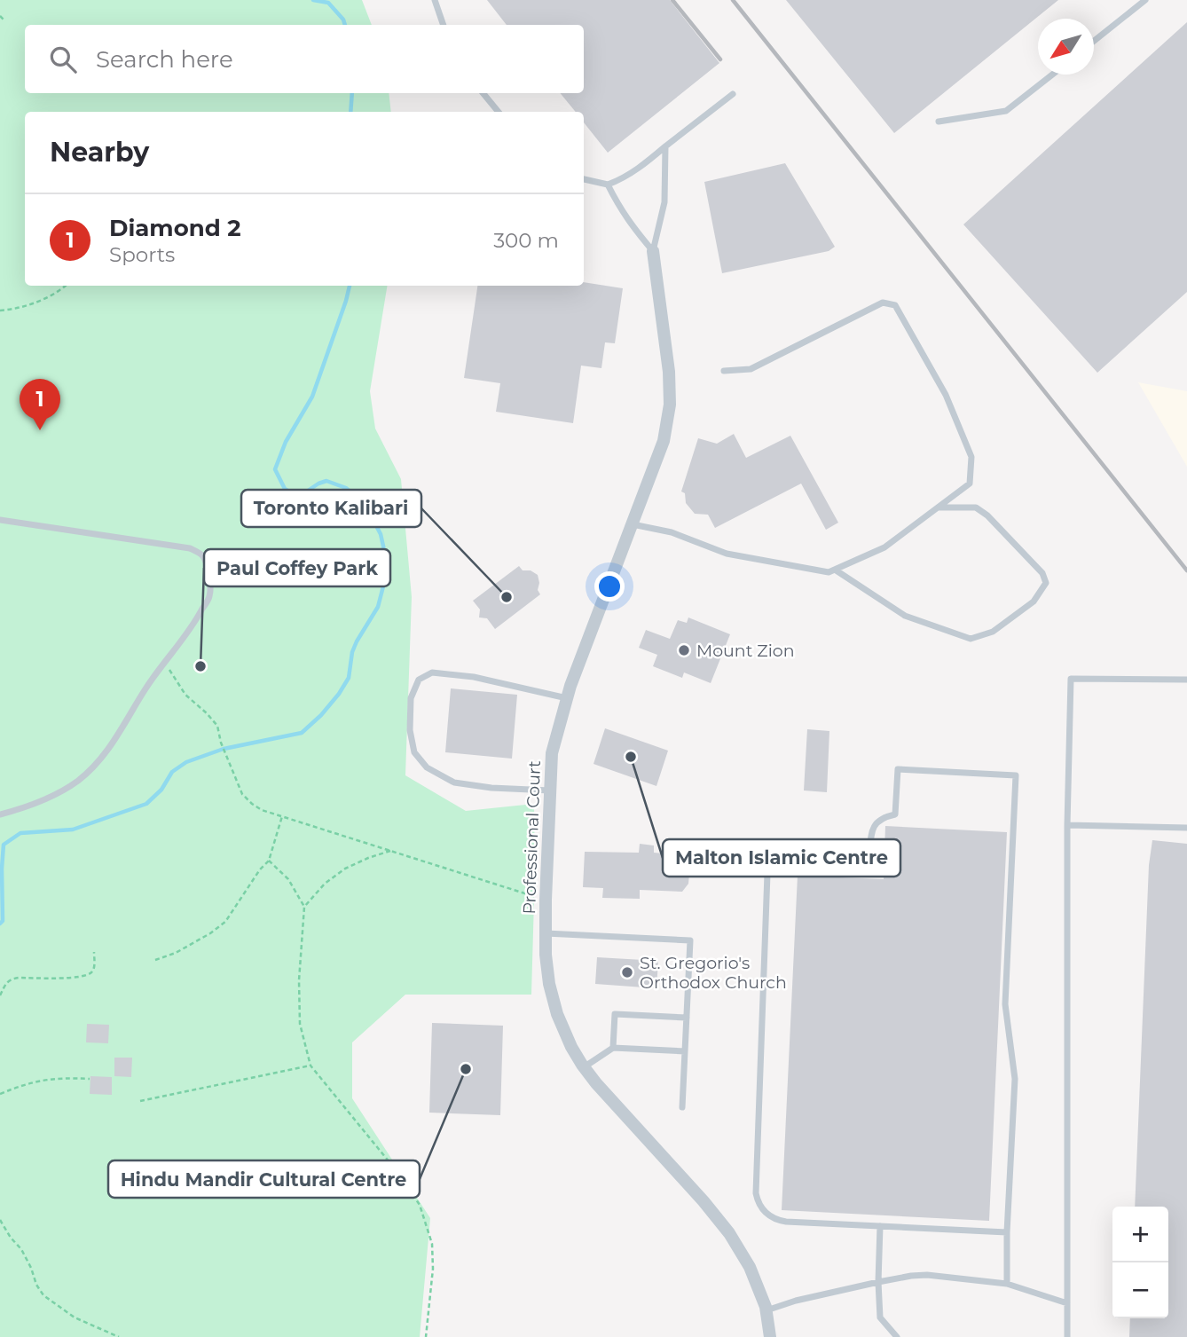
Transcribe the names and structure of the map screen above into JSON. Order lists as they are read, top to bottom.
{
  "streets": {
    "street": ["Professional Court"]
  },
  "places": [
    "Toronto Kalibari",
    "Mount Zion",
    "Paul Coffey Park",
    "Malton Islamic Centre",
    "St. Gregorio's Orthodox Church",
    "Hindu Mandir Cultural Centre"
  ],
  "north": "bottom left",
  "page": {
    "search": "Search here",
    "heading": "Nearby",
    "list": [
      {
        "mark": "1",
        "name": "Diamond 2",
        "note": "Sports",
        "value": "300 m"
      }
    ],
    "pins": "1",
    "map_buttons": ["+", "−"]
  }
}
